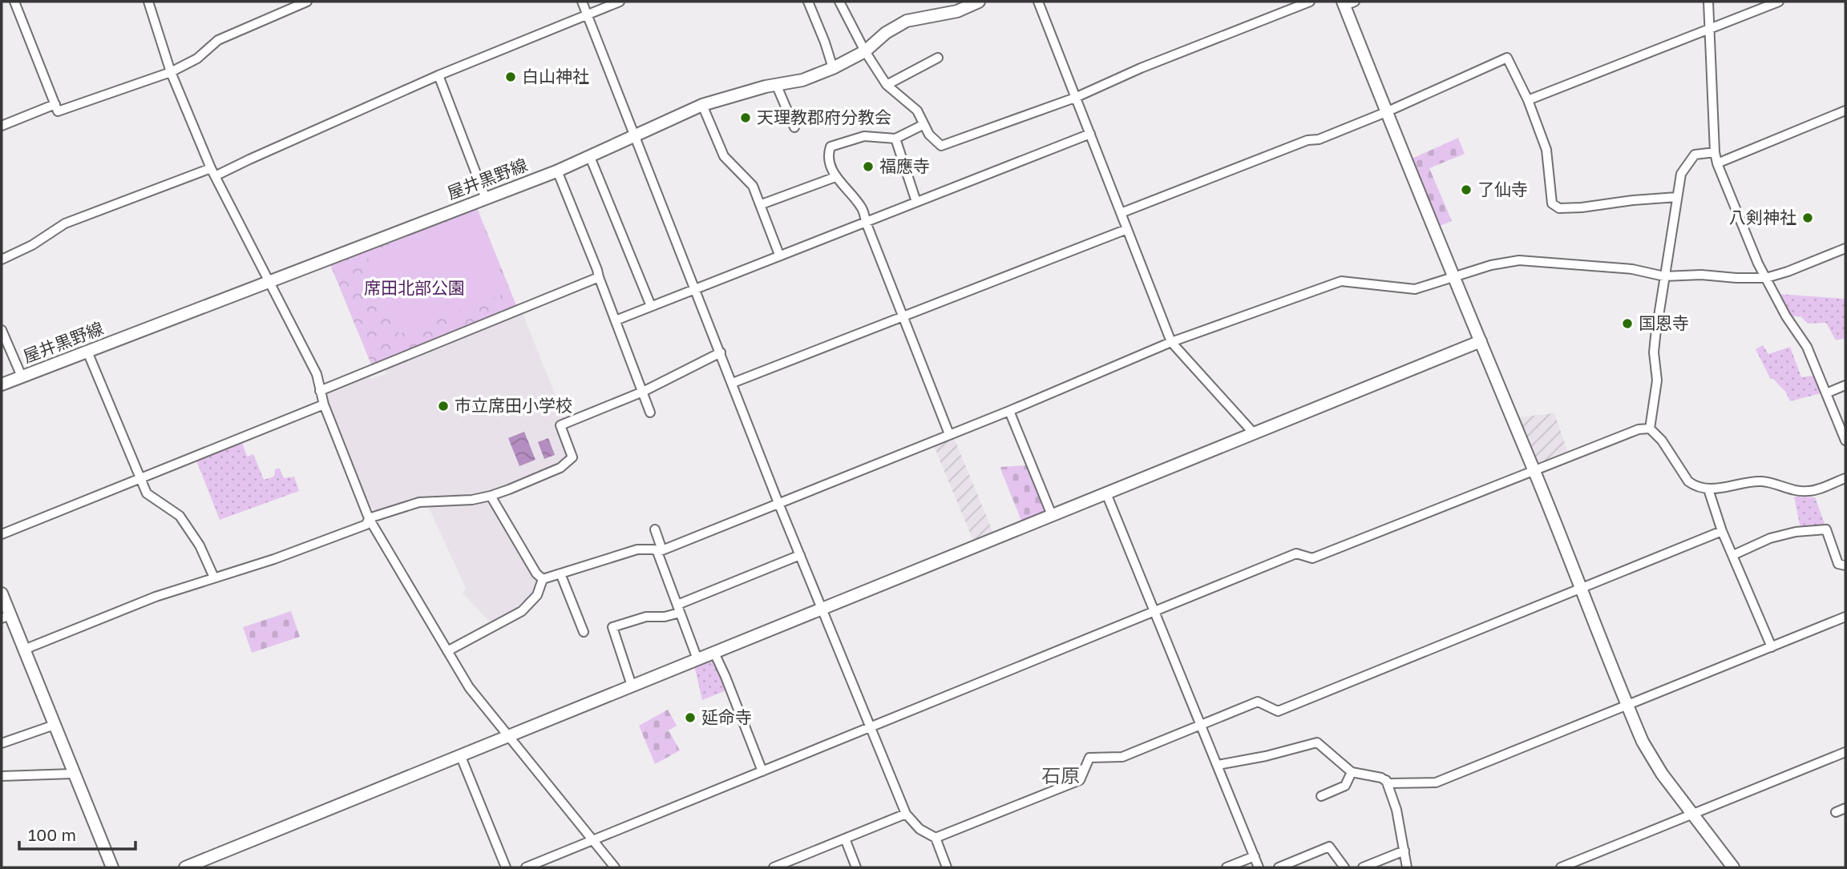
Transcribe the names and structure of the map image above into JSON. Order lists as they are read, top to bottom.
{
  "streets": {
    "street": ["屋井黒野線"]
  },
  "districts": ["石原"],
  "parks": ["席田北部公園"],
  "places": [
    "白山神社",
    "天理教郡府分教会",
    "福應寺",
    "了仙寺",
    "八剣神社",
    "国恩寺",
    "市立席田小学校",
    "延命寺"
  ],
  "scale_bar": "100 m"
}
